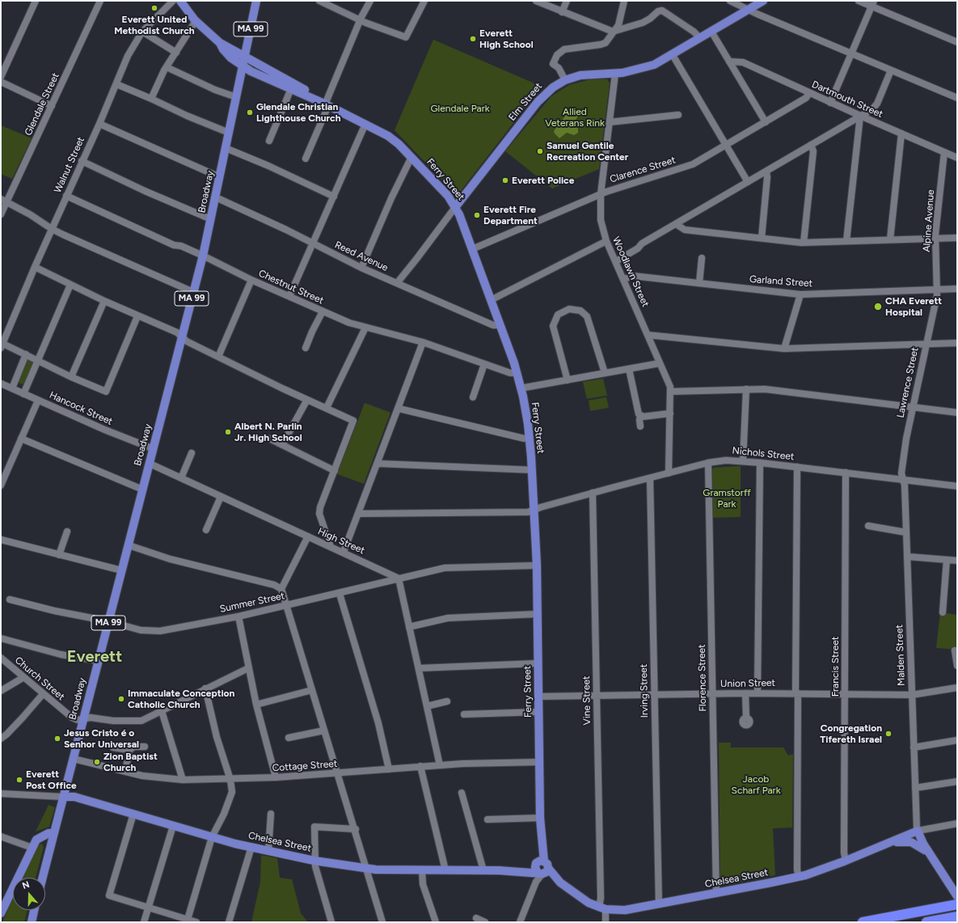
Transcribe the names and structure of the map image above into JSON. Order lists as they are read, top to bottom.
{
  "streets": {
    "main road": [
      "MA 99",
      "Elm Street",
      "Ferry Street",
      "Broadway",
      "Chelsea Street"
    ],
    "street": [
      "Dartmouth Street",
      "Glendale Street",
      "Walnut Street",
      "Clarence Street",
      "Alpine Avenue",
      "Reed Avenue",
      "Woodlawn Street",
      "Garland Street",
      "Chestnut Street",
      "Lawrence Street",
      "Hancock Street",
      "Nichols Street",
      "High Street",
      "Summer Street",
      "Malden Street",
      "Francis Street",
      "Florence Street",
      "Church Street",
      "Union Street",
      "Irving Street",
      "Vine Street",
      "Cottage Street"
    ]
  },
  "crossings": [
    ["Dartmouth Street", "Clarence Street"],
    ["Dartmouth Street", "Alpine Avenue"],
    ["Elm Street", "Ferry Street"],
    ["Elm Street", "Reed Avenue"],
    ["Elm Street", "Woodlawn Street"],
    ["Walnut Street", "Chestnut Street"],
    ["Clarence Street", "Ferry Street"],
    ["Clarence Street", "Woodlawn Street"],
    ["Ferry Street", "Broadway"],
    ["Ferry Street", "Reed Avenue"],
    ["Ferry Street", "Chestnut Street"],
    ["Ferry Street", "Nichols Street"],
    ["Ferry Street", "Union Street"],
    ["Ferry Street", "Cottage Street"],
    ["Ferry Street", "Chelsea Street"],
    ["Broadway", "Reed Avenue"],
    ["Broadway", "Chestnut Street"],
    ["Broadway", "Hancock Street"],
    ["Broadway", "High Street"],
    ["Broadway", "Summer Street"],
    ["Broadway", "Church Street"],
    ["Broadway", "Cottage Street"],
    ["Broadway", "Chelsea Street"],
    ["Alpine Avenue", "Garland Street"],
    ["Alpine Avenue", "Lawrence Street"],
    ["Woodlawn Street", "Garland Street"],
    ["Woodlawn Street", "Nichols Street"],
    ["Garland Street", "Lawrence Street"],
    ["Lawrence Street", "Nichols Street"],
    ["Lawrence Street", "Malden Street"],
    ["Nichols Street", "Malden Street"],
    ["Nichols Street", "Francis Street"],
    ["Nichols Street", "Florence Street"],
    ["Nichols Street", "Irving Street"],
    ["Nichols Street", "Vine Street"],
    ["High Street", "Summer Street"],
    ["Malden Street", "Union Street"],
    ["Malden Street", "Chelsea Street"],
    ["Francis Street", "Union Street"],
    ["Francis Street", "Chelsea Street"],
    ["Florence Street", "Union Street"],
    ["Florence Street", "Chelsea Street"],
    ["Union Street", "Irving Street"],
    ["Union Street", "Vine Street"],
    ["Irving Street", "Chelsea Street"],
    ["Vine Street", "Chelsea Street"]
  ],
  "districts": ["Everett"],
  "parks": [
    "Glendale Park",
    "Allied Veterans Rink",
    "Gramstorff Park",
    "Jacob Scharf Park"
  ],
  "places": [
    "Everett United Methodist Church",
    "Everett High School",
    "Glendale Christian Lighthouse Church",
    "Samuel Gentile Recreation Center",
    "Everett Police",
    "Everett Fire Department",
    "CHA Everett Hospital",
    "Albert N. Parlin Jr. High School",
    "Immaculate Conception Catholic Church",
    "Congregation Tifereth Israel",
    "Jesus Cristo é o Senhor Universal",
    "Zion Baptist Church",
    "Everett Post Office"
  ],
  "north": "top"
}
